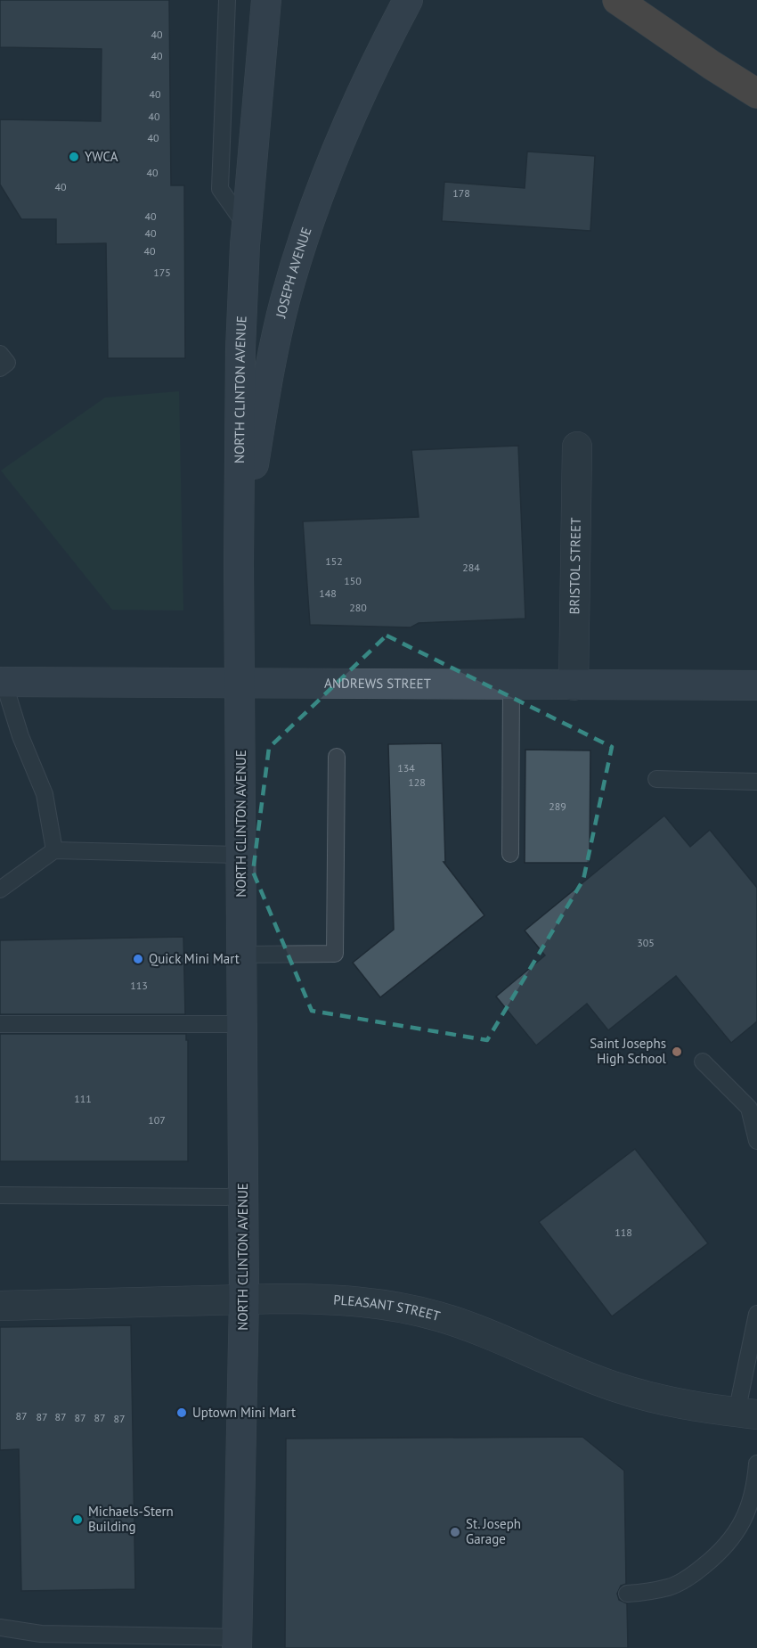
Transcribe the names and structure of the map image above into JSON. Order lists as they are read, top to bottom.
{
  "streets": {
    "main road": ["JOSEPH AVENUE", "NORTH CLINTON AVENUE", "ANDREWS STREET"],
    "street": ["BRISTOL STREET", "PLEASANT STREET"]
  },
  "crossings": [
    ["JOSEPH AVENUE", "NORTH CLINTON AVENUE"],
    ["NORTH CLINTON AVENUE", "ANDREWS STREET"],
    ["NORTH CLINTON AVENUE", "PLEASANT STREET"],
    ["BRISTOL STREET", "ANDREWS STREET"]
  ],
  "places": [
    "YWCA",
    "Quick Mini Mart",
    "Saint Josephs High School",
    "Uptown Mini Mart",
    "Michaels-Stern Building",
    "St. Joseph Garage"
  ],
  "house_numbers": [
    "40",
    "40",
    "40",
    "40",
    "40",
    "40",
    "40",
    "178",
    "40",
    "40",
    "40",
    "175",
    "152",
    "284",
    "150",
    "148",
    "280",
    "134",
    "128",
    "289",
    "305",
    "113",
    "111",
    "107",
    "118",
    "87",
    "87",
    "87",
    "87",
    "87",
    "87"
  ]
}
